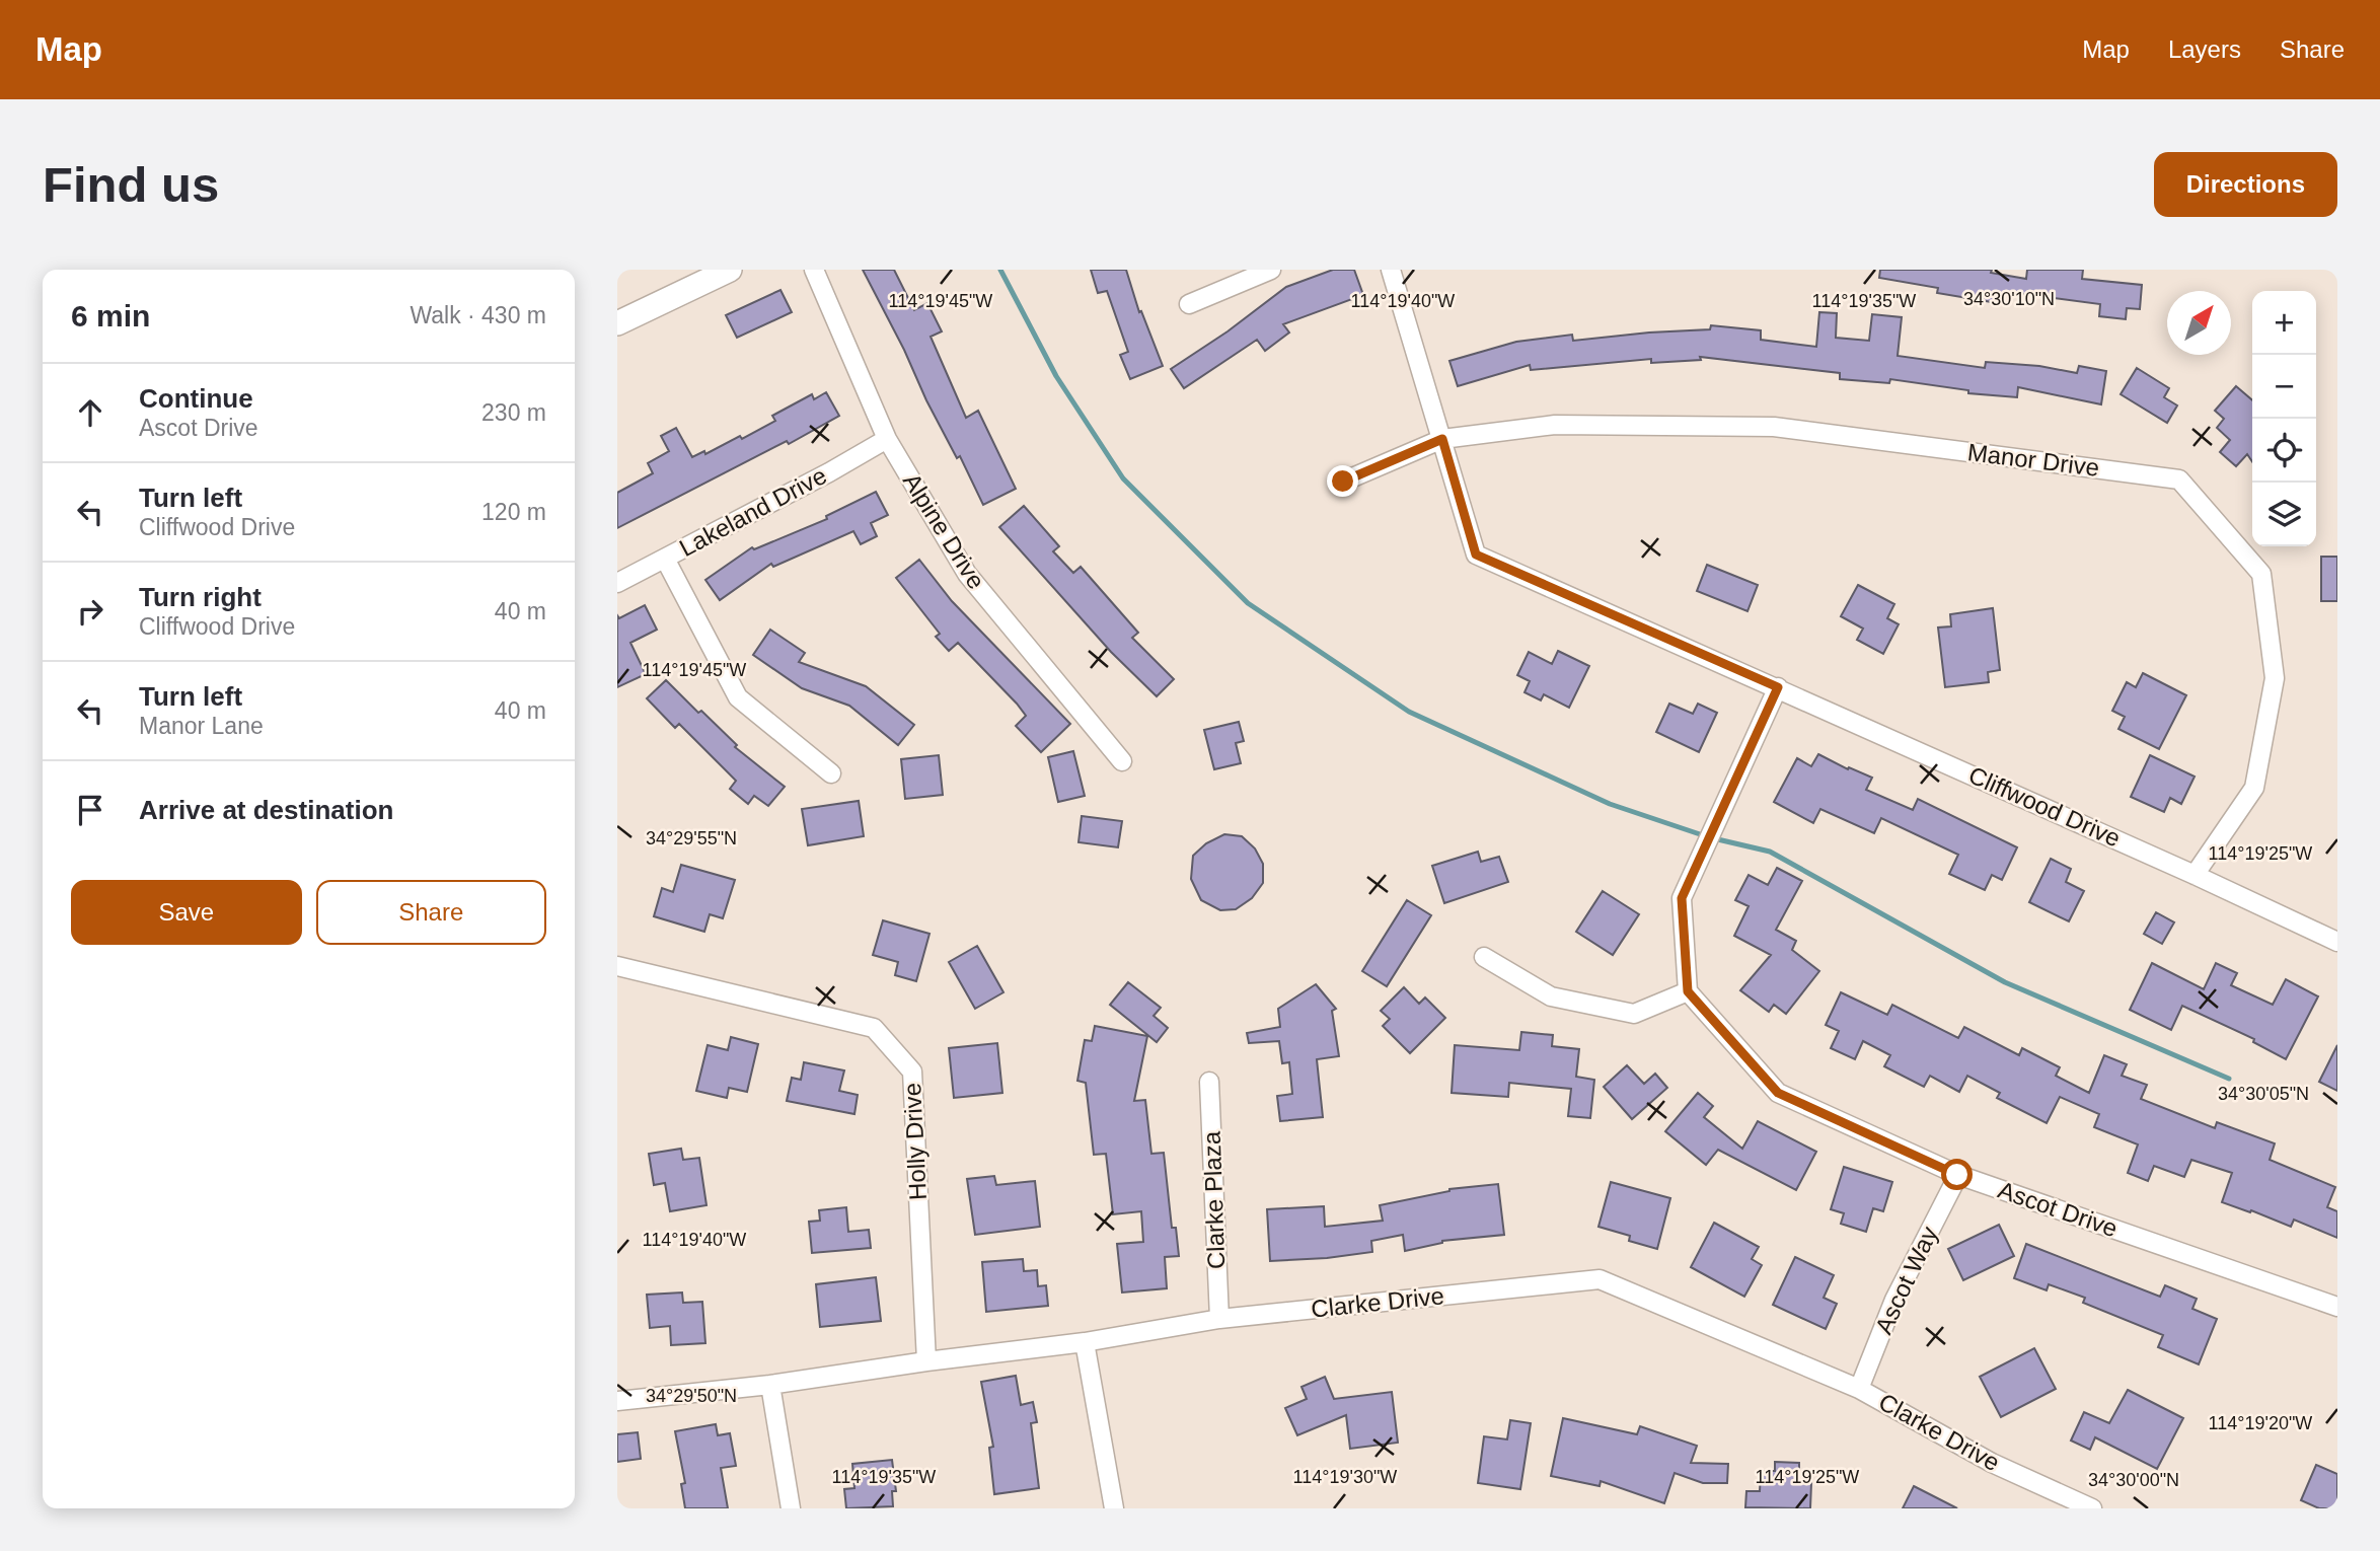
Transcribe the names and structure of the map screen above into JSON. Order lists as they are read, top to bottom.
{
  "streets": {
    "street": [
      "Manor Drive",
      "Lakeland Drive",
      "Alpine Drive",
      "Cliffwood Drive",
      "Holly Drive",
      "Clarke Plaza",
      "Ascot Drive",
      "Ascot Way",
      "Clarke Drive"
    ]
  },
  "crossings": [
    ["Manor Drive", "Cliffwood Drive"],
    ["Lakeland Drive", "Alpine Drive"],
    ["Holly Drive", "Clarke Drive"],
    ["Clarke Plaza", "Clarke Drive"],
    ["Ascot Drive", "Ascot Way"],
    ["Ascot Way", "Clarke Drive"]
  ],
  "north": "top right",
  "page": {
    "header": "Map",
    "nav": ["Map", "Layers", "Share"],
    "buttons": [
      "Directions",
      ["Save", "Share"]
    ],
    "title": "Find us",
    "heading": ["6 min", "Walk · 430 m"],
    "map_buttons": ["+", "−"],
    "list": [
      ["Continue", "Ascot Drive", "230 m"],
      ["Turn left", "Cliffwood Drive", "120 m"],
      ["Turn right", "Cliffwood Drive", "40 m"],
      ["Turn left", "Manor Lane", "40 m"],
      "Arrive at destination"
    ]
  },
  "coordinates": [
    "34°30'10\"N",
    "114°19'45\"W",
    "114°19'40\"W",
    "114°19'35\"W",
    "34°29'55\"N",
    "114°19'25\"W",
    "34°30'05\"N",
    "34°29'50\"N",
    "114°19'20\"W",
    "114°19'30\"W",
    "34°30'00\"N"
  ]
}
